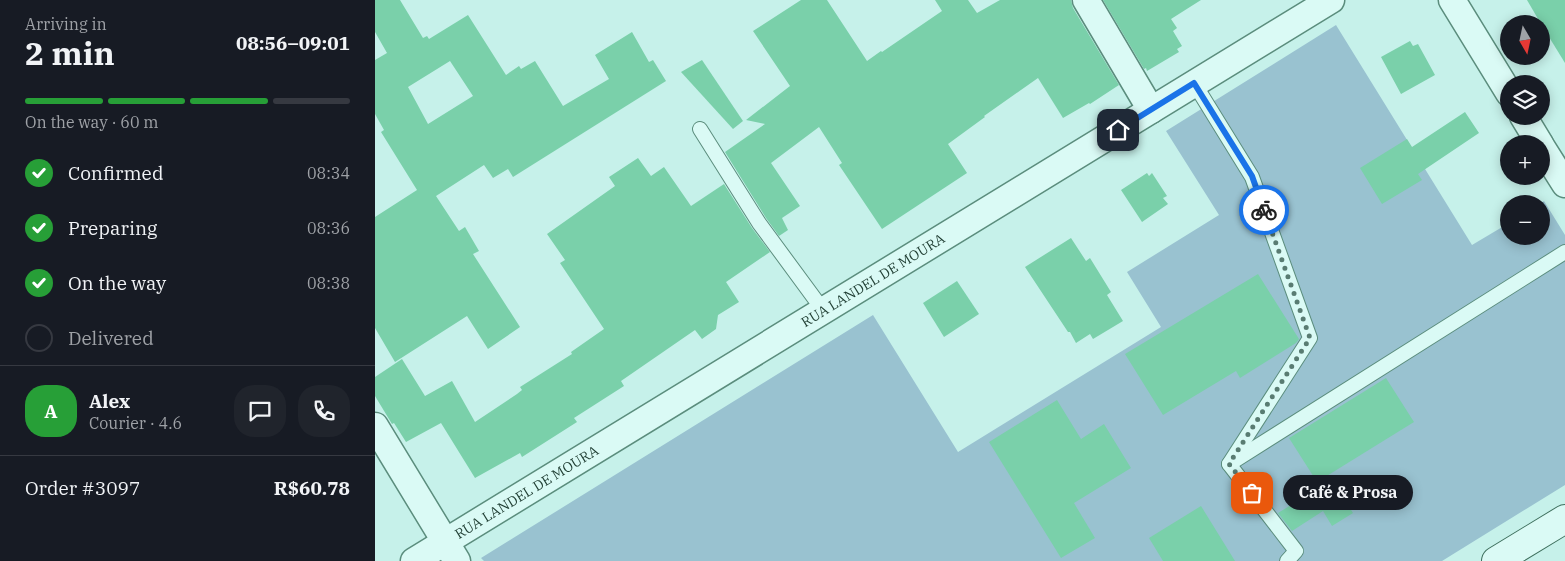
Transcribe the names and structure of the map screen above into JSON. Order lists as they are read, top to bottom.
{
  "streets": {
    "street": ["RUA LANDEL DE MOURA"]
  },
  "places": ["Café & Prosa"],
  "north": "bottom",
  "page": {
    "heading": ["2 min", "Arriving in", "08:56–09:01"],
    "panel": [
      "Alex",
      "Courier · 4.6",
      "Order #3097",
      "R$60.78"
    ],
    "map_buttons": ["+", "−"],
    "bar": "On the way · 60 m",
    "list": [
      ["Confirmed", "08:34"],
      ["Preparing", "08:36"],
      ["On the way", "08:38"],
      "Delivered"
    ],
    "round": "A",
    "bubble": "Café & Prosa"
  }
}
